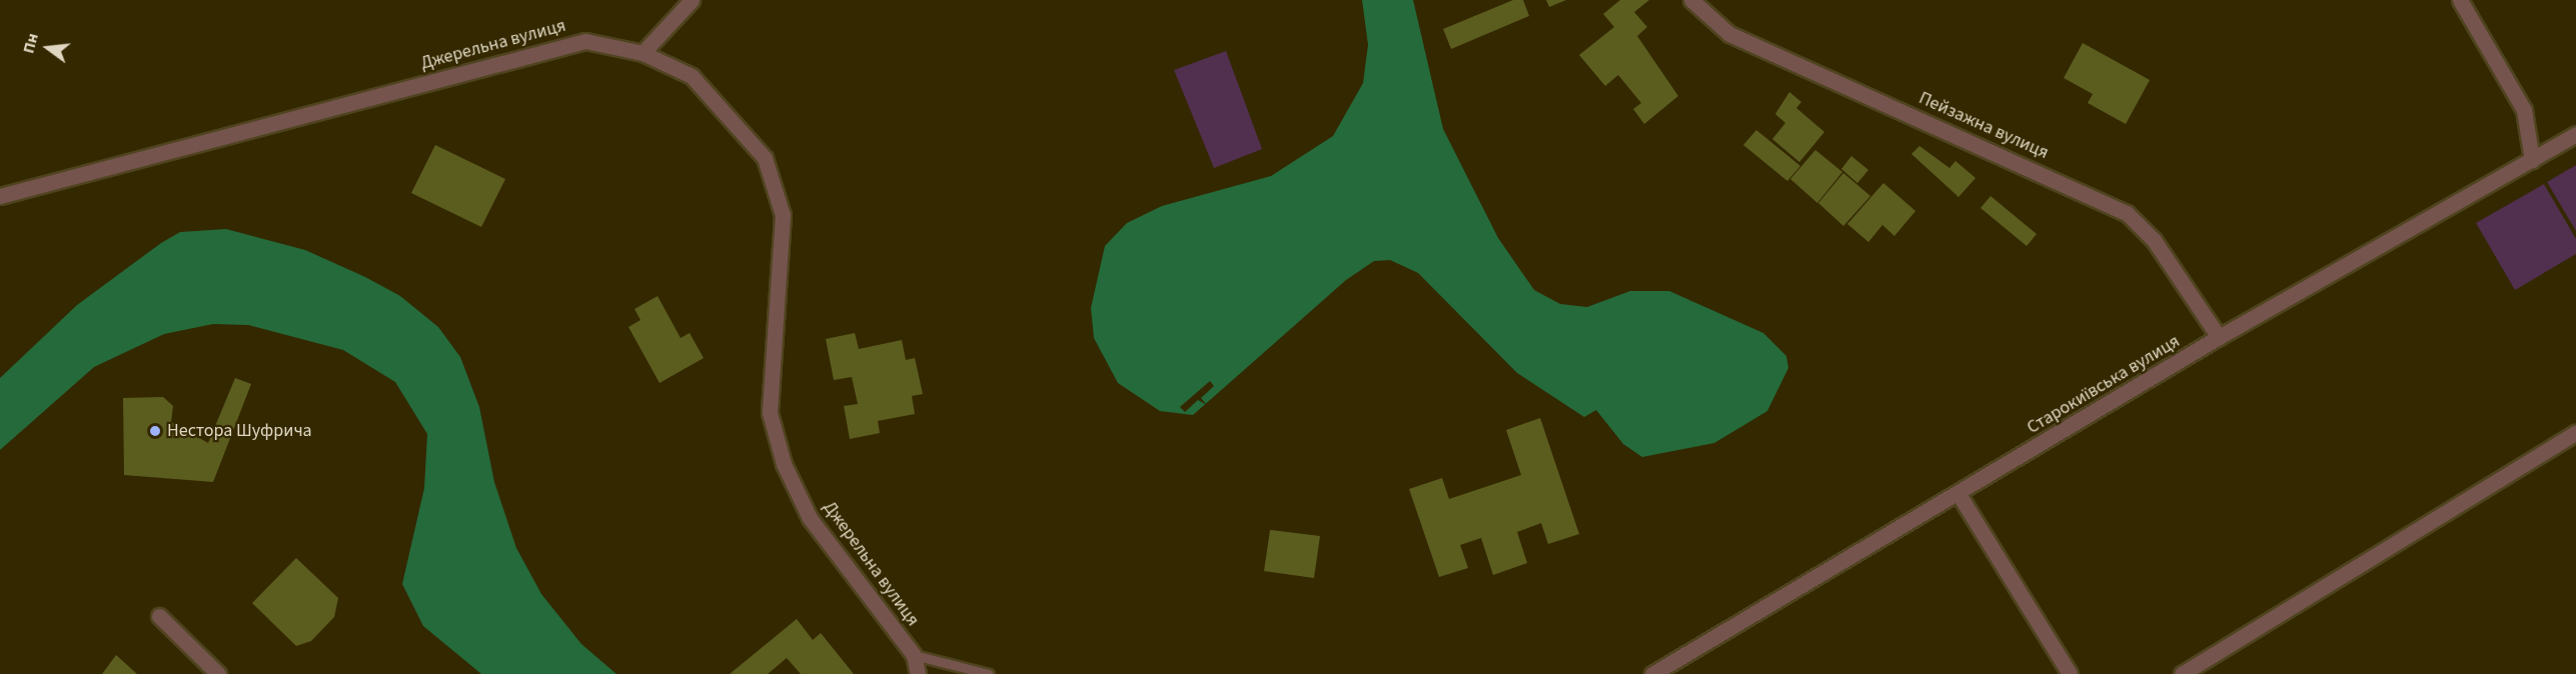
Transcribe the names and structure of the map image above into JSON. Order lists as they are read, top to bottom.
{
  "streets": {
    "street": ["Джерельна вулиця", "Пейзажна вулиця", "Старокиївська вулиця"]
  },
  "crossings": [
    ["Пейзажна вулиця", "Старокиївська вулиця"]
  ],
  "places": ["Нестора Шуфрича"],
  "north": "left"
}
